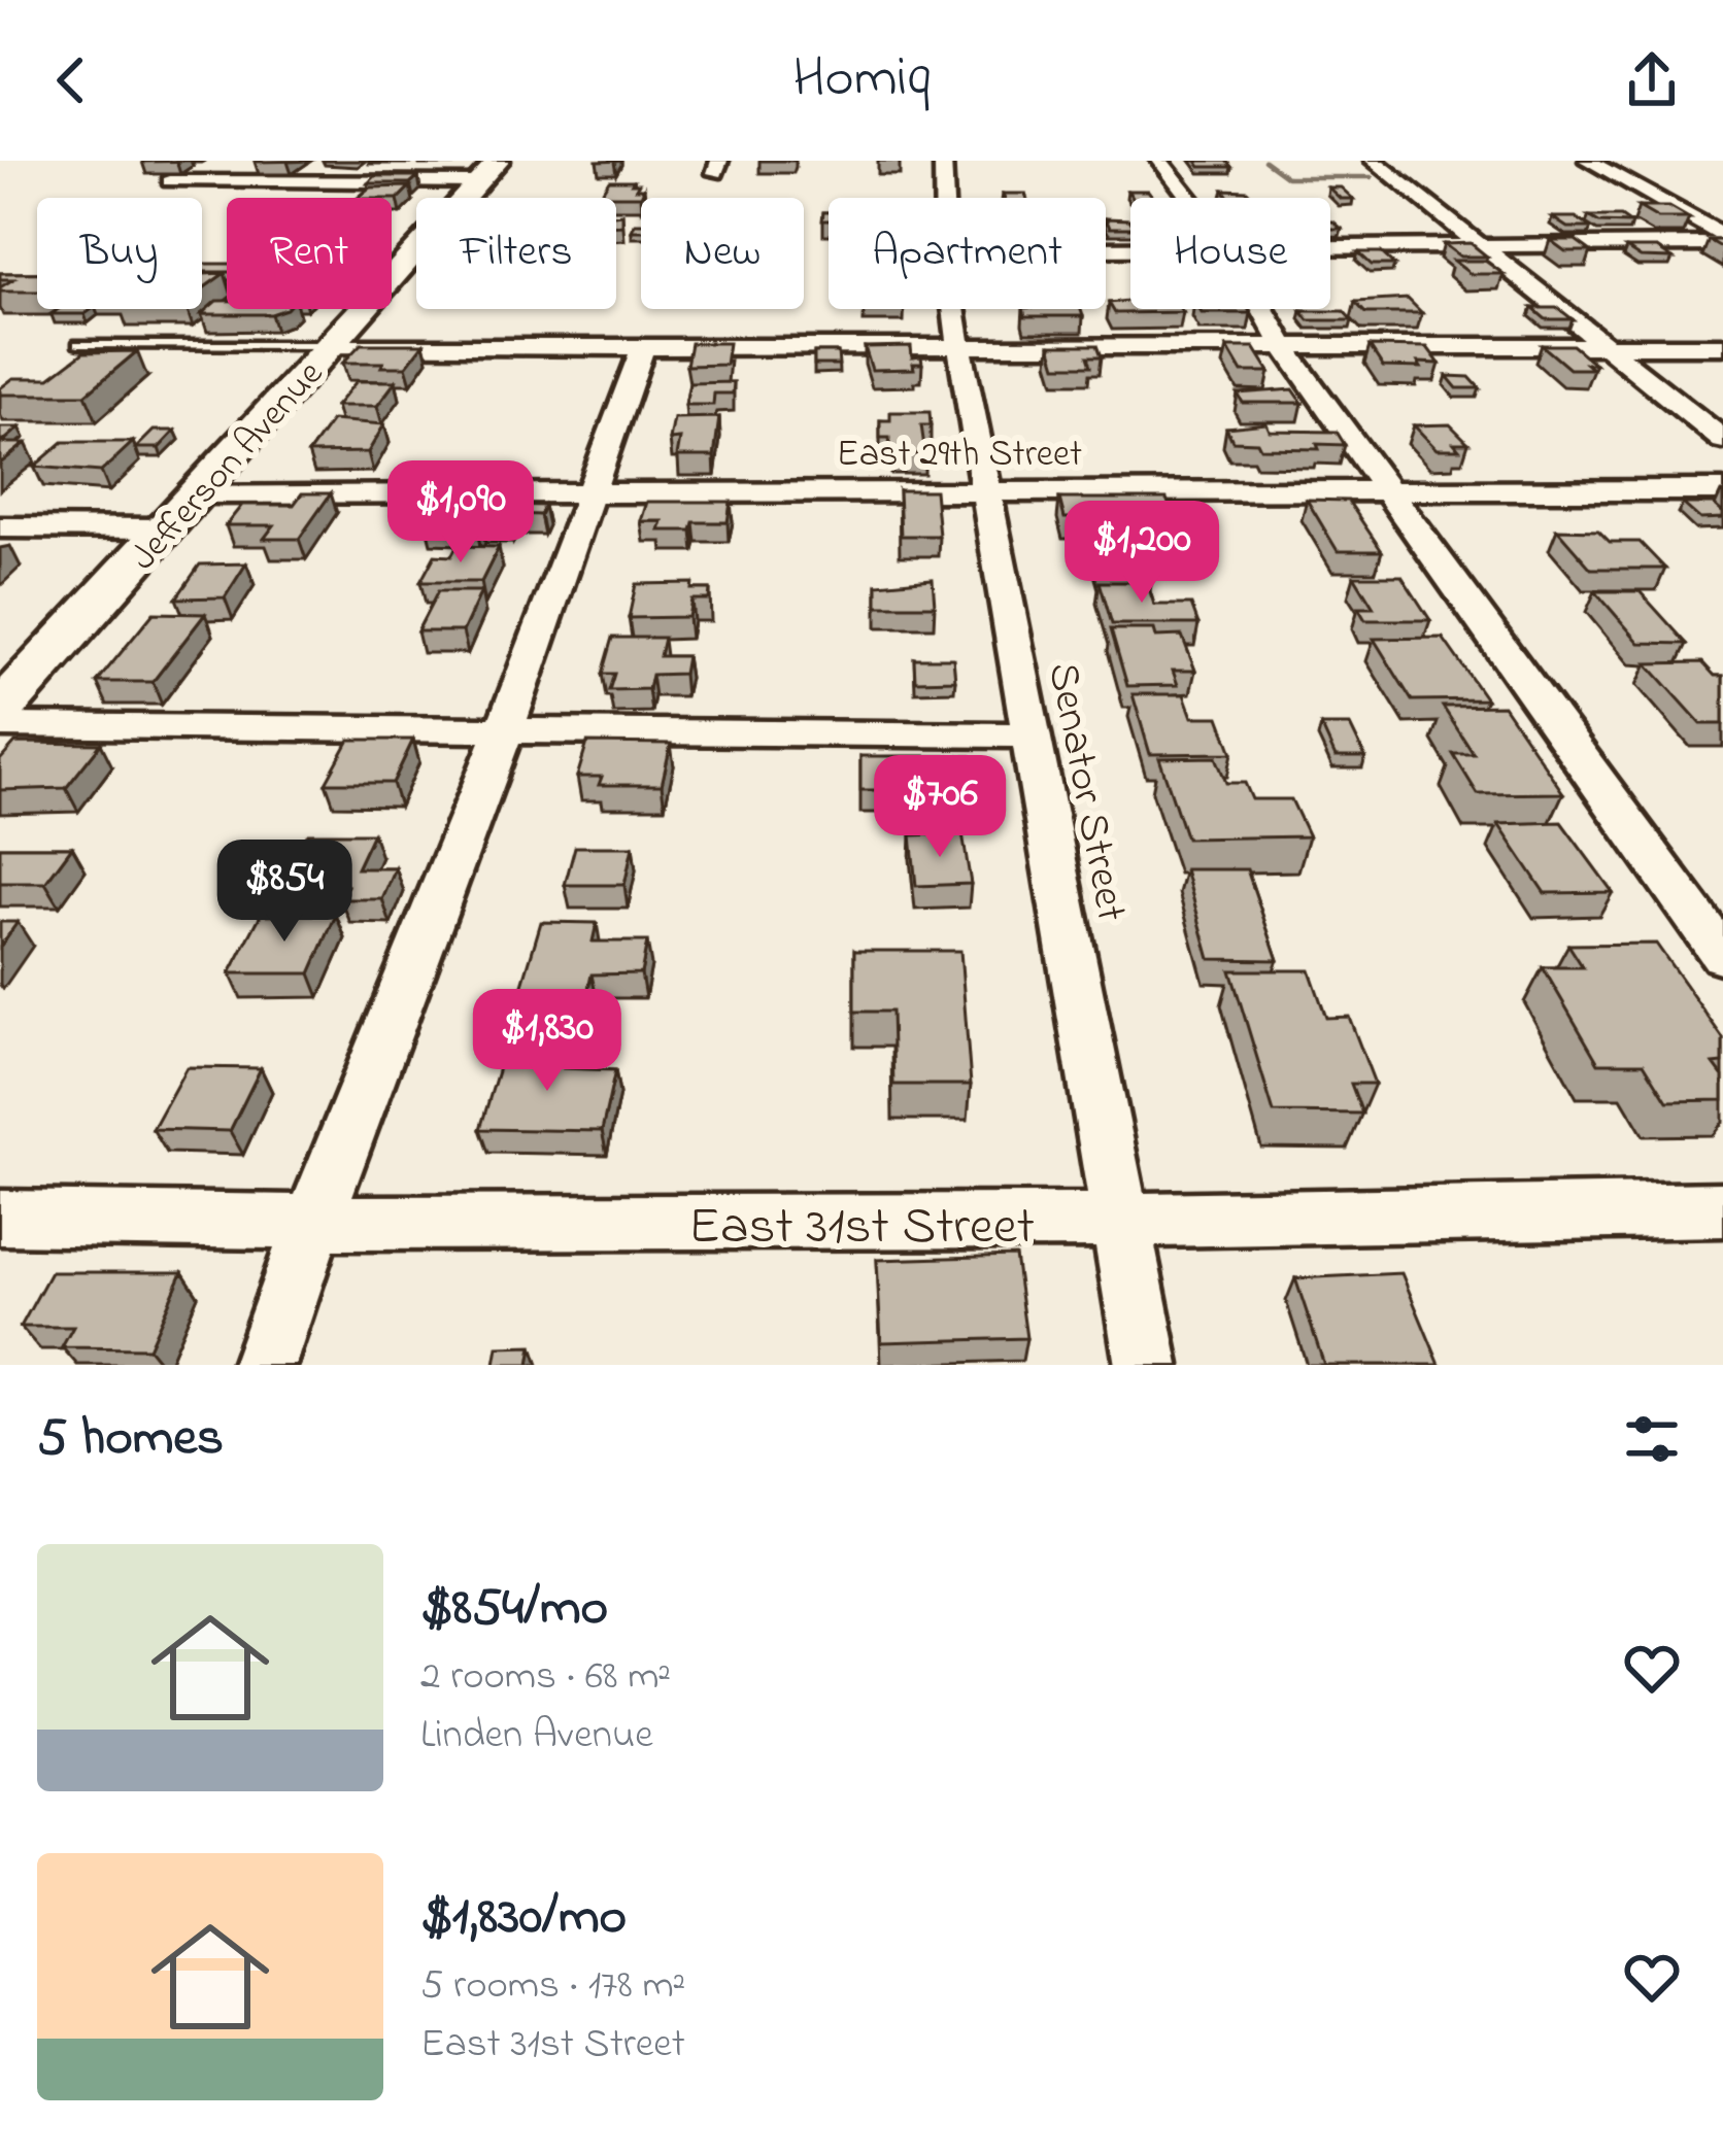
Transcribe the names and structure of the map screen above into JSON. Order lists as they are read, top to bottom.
{
  "streets": {
    "main road": ["Jefferson Avenue"],
    "street": ["East 29th Street", "Senator Street", "East 31st Street"]
  },
  "crossings": [
    ["East 29th Street", "Jefferson Avenue"],
    ["East 29th Street", "Senator Street"],
    ["Senator Street", "East 31st Street"]
  ],
  "page": {
    "header": "Homiq",
    "chip": [
      "Buy",
      "Rent",
      "Filters",
      "New",
      "Apartment",
      "House"
    ],
    "price": [
      "$1,090",
      "$1,200",
      "$706",
      "$854",
      "$1,830"
    ],
    "heading": "5 homes",
    "list": [
      {
        "name": "$854/mo",
        "note": "2 rooms · 68 m² · Linden Avenue"
      },
      {
        "name": "$1,830/mo",
        "note": "5 rooms · 178 m² · East 31st Street"
      }
    ]
  }
}
